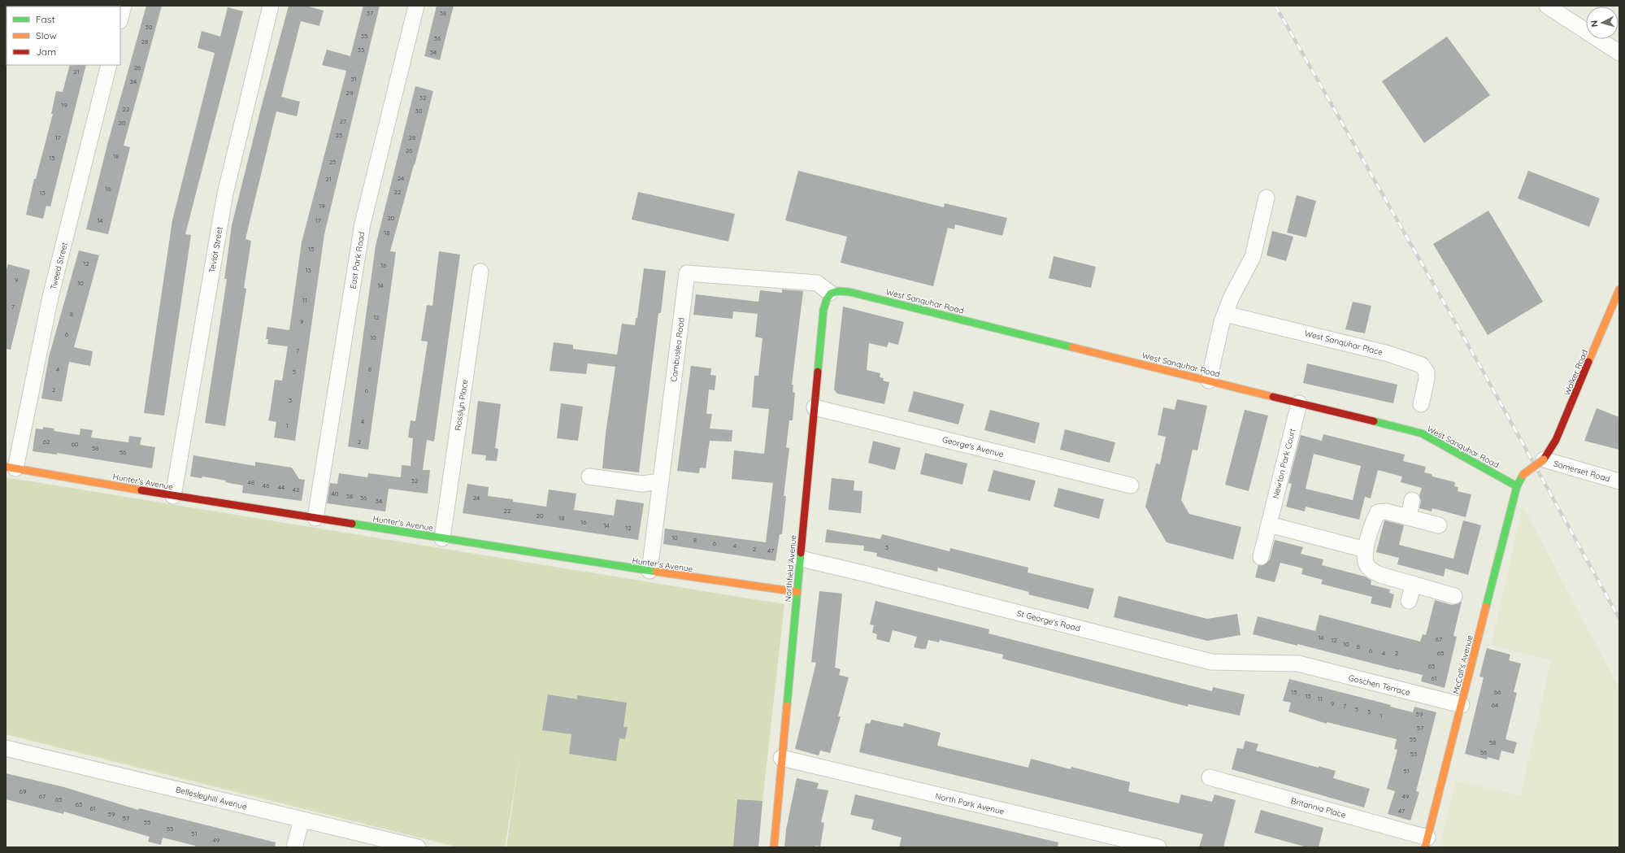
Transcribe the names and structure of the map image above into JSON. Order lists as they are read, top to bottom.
{
  "streets": {
    "street": [
      "Teviot Street",
      "East Park Road",
      "Tweed Street",
      "West Sanquhar Road",
      "West Sanquhar Place",
      "Cambuslea Road",
      "Walker Road",
      "Rosslyn Place",
      "George's Avenue",
      "Newton Park Court",
      "Somerset Road",
      "Hunter's Avenue",
      "Northfield Avenue",
      "St George's Road",
      "McCall's Avenue",
      "Goschen Terrace",
      "Bellesleyhill Avenue",
      "North Park Avenue",
      "Britannia Place"
    ]
  },
  "crossings": [
    ["Teviot Street", "Hunter's Avenue"],
    ["East Park Road", "Hunter's Avenue"],
    ["Tweed Street", "Hunter's Avenue"],
    ["West Sanquhar Road", "Cambuslea Road"],
    ["West Sanquhar Road", "Newton Park Court"],
    ["West Sanquhar Road", "Northfield Avenue"],
    ["West Sanquhar Road", "McCall's Avenue"],
    ["Cambuslea Road", "Hunter's Avenue"],
    ["Cambuslea Road", "Northfield Avenue"],
    ["Walker Road", "Somerset Road"],
    ["Walker Road", "McCall's Avenue"],
    ["Rosslyn Place", "Hunter's Avenue"],
    ["George's Avenue", "Northfield Avenue"],
    ["Somerset Road", "McCall's Avenue"],
    ["Hunter's Avenue", "Northfield Avenue"],
    ["Northfield Avenue", "St George's Road"],
    ["Northfield Avenue", "North Park Avenue"],
    ["St George's Road", "Goschen Terrace"],
    ["McCall's Avenue", "Goschen Terrace"],
    ["McCall's Avenue", "Britannia Place"]
  ],
  "house_numbers": [
    "37",
    "38",
    "30",
    "35",
    "36",
    "28",
    "33",
    "34",
    "26",
    "21",
    "31",
    "24",
    "29",
    "32",
    "19",
    "22",
    "30",
    "27",
    "20",
    "25",
    "17",
    "28",
    "26",
    "18",
    "15",
    "23",
    "24",
    "21",
    "16",
    "22",
    "13",
    "19",
    "20",
    "14",
    "17",
    "18",
    "15",
    "12",
    "16",
    "13",
    "9",
    "10",
    "14",
    "11",
    "7",
    "8",
    "12",
    "9",
    "6",
    "10",
    "7",
    "4",
    "8",
    "5",
    "2",
    "6",
    "3",
    "4",
    "1",
    "62",
    "2",
    "60",
    "58",
    "56",
    "32",
    "48",
    "46",
    "44",
    "42",
    "40",
    "38",
    "36",
    "24",
    "34",
    "22",
    "20",
    "18",
    "16",
    "14",
    "12",
    "10",
    "8",
    "6",
    "4",
    "3",
    "2",
    "47",
    "14",
    "67",
    "12",
    "10",
    "8",
    "6",
    "4",
    "2",
    "65",
    "63",
    "61",
    "15",
    "66",
    "13",
    "11",
    "9",
    "64",
    "7",
    "5",
    "3",
    "59",
    "1",
    "57",
    "55",
    "58",
    "56",
    "53",
    "51",
    "69",
    "67",
    "49",
    "65",
    "63",
    "61",
    "47",
    "59",
    "57",
    "55",
    "53",
    "51",
    "49"
  ],
  "legend": ["Fast", "Slow", "Jam"],
  "north": "left"
}
